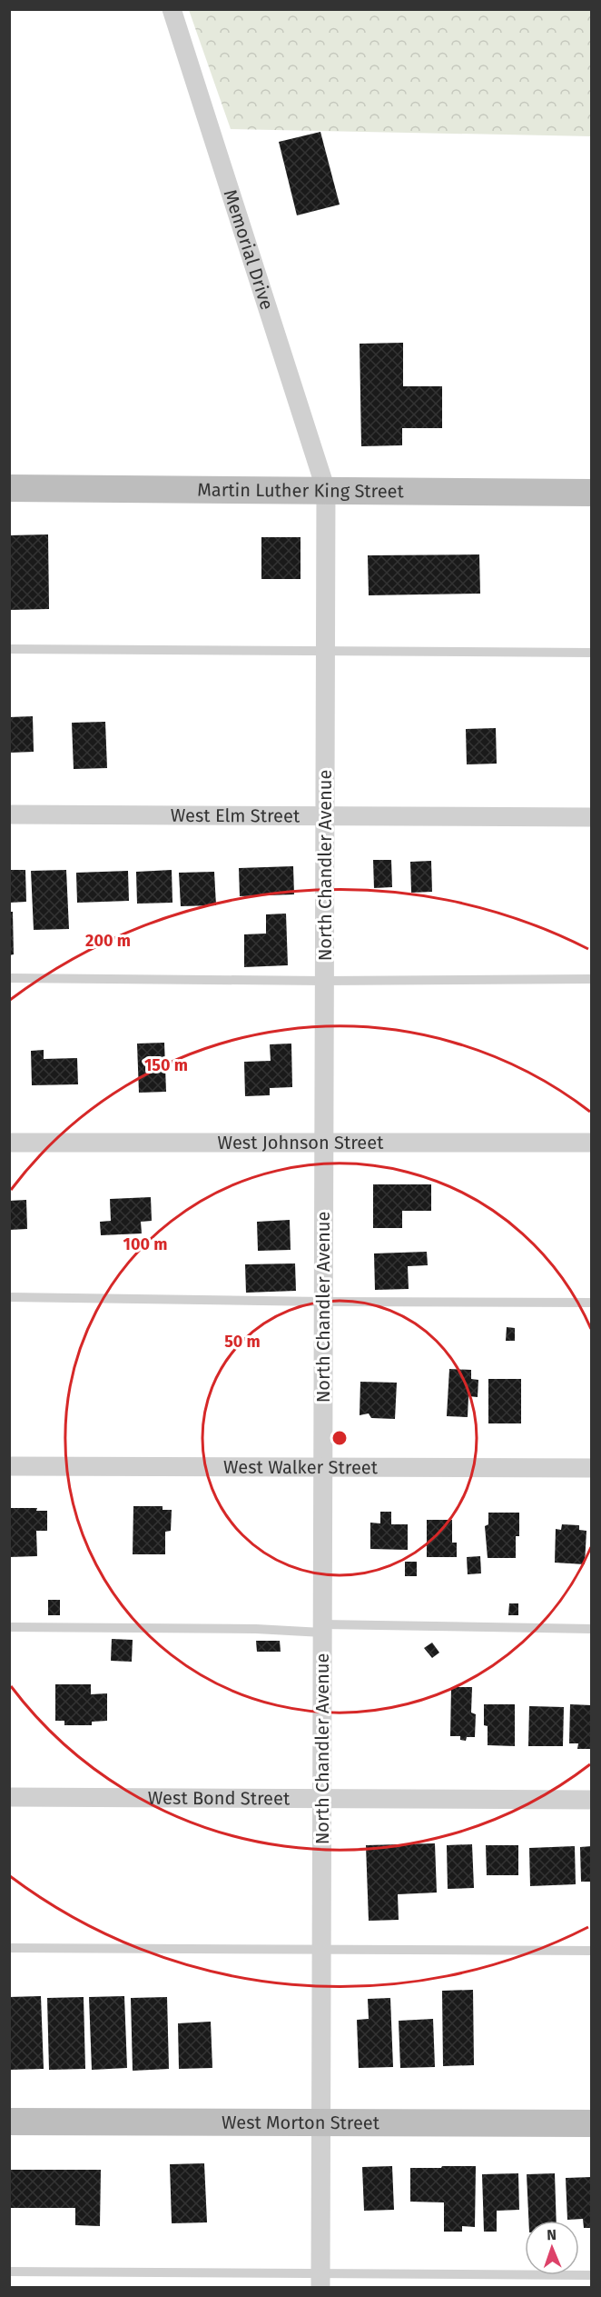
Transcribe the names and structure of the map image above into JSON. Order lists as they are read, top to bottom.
{
  "streets": {
    "street": [
      "Memorial Drive",
      "Martin Luther King Street",
      "West Elm Street",
      "North Chandler Avenue",
      "West Johnson Street",
      "West Walker Street",
      "West Bond Street",
      "West Morton Street"
    ]
  },
  "crossings": [
    ["Memorial Drive", "Martin Luther King Street"],
    ["Memorial Drive", "North Chandler Avenue"],
    ["Martin Luther King Street", "North Chandler Avenue"],
    ["West Elm Street", "North Chandler Avenue"],
    ["North Chandler Avenue", "West Johnson Street"],
    ["North Chandler Avenue", "West Walker Street"],
    ["North Chandler Avenue", "West Bond Street"],
    ["North Chandler Avenue", "West Morton Street"]
  ],
  "north": "top",
  "rings": [
    "200 m",
    "150 m",
    "100 m",
    "50 m"
  ]
}
